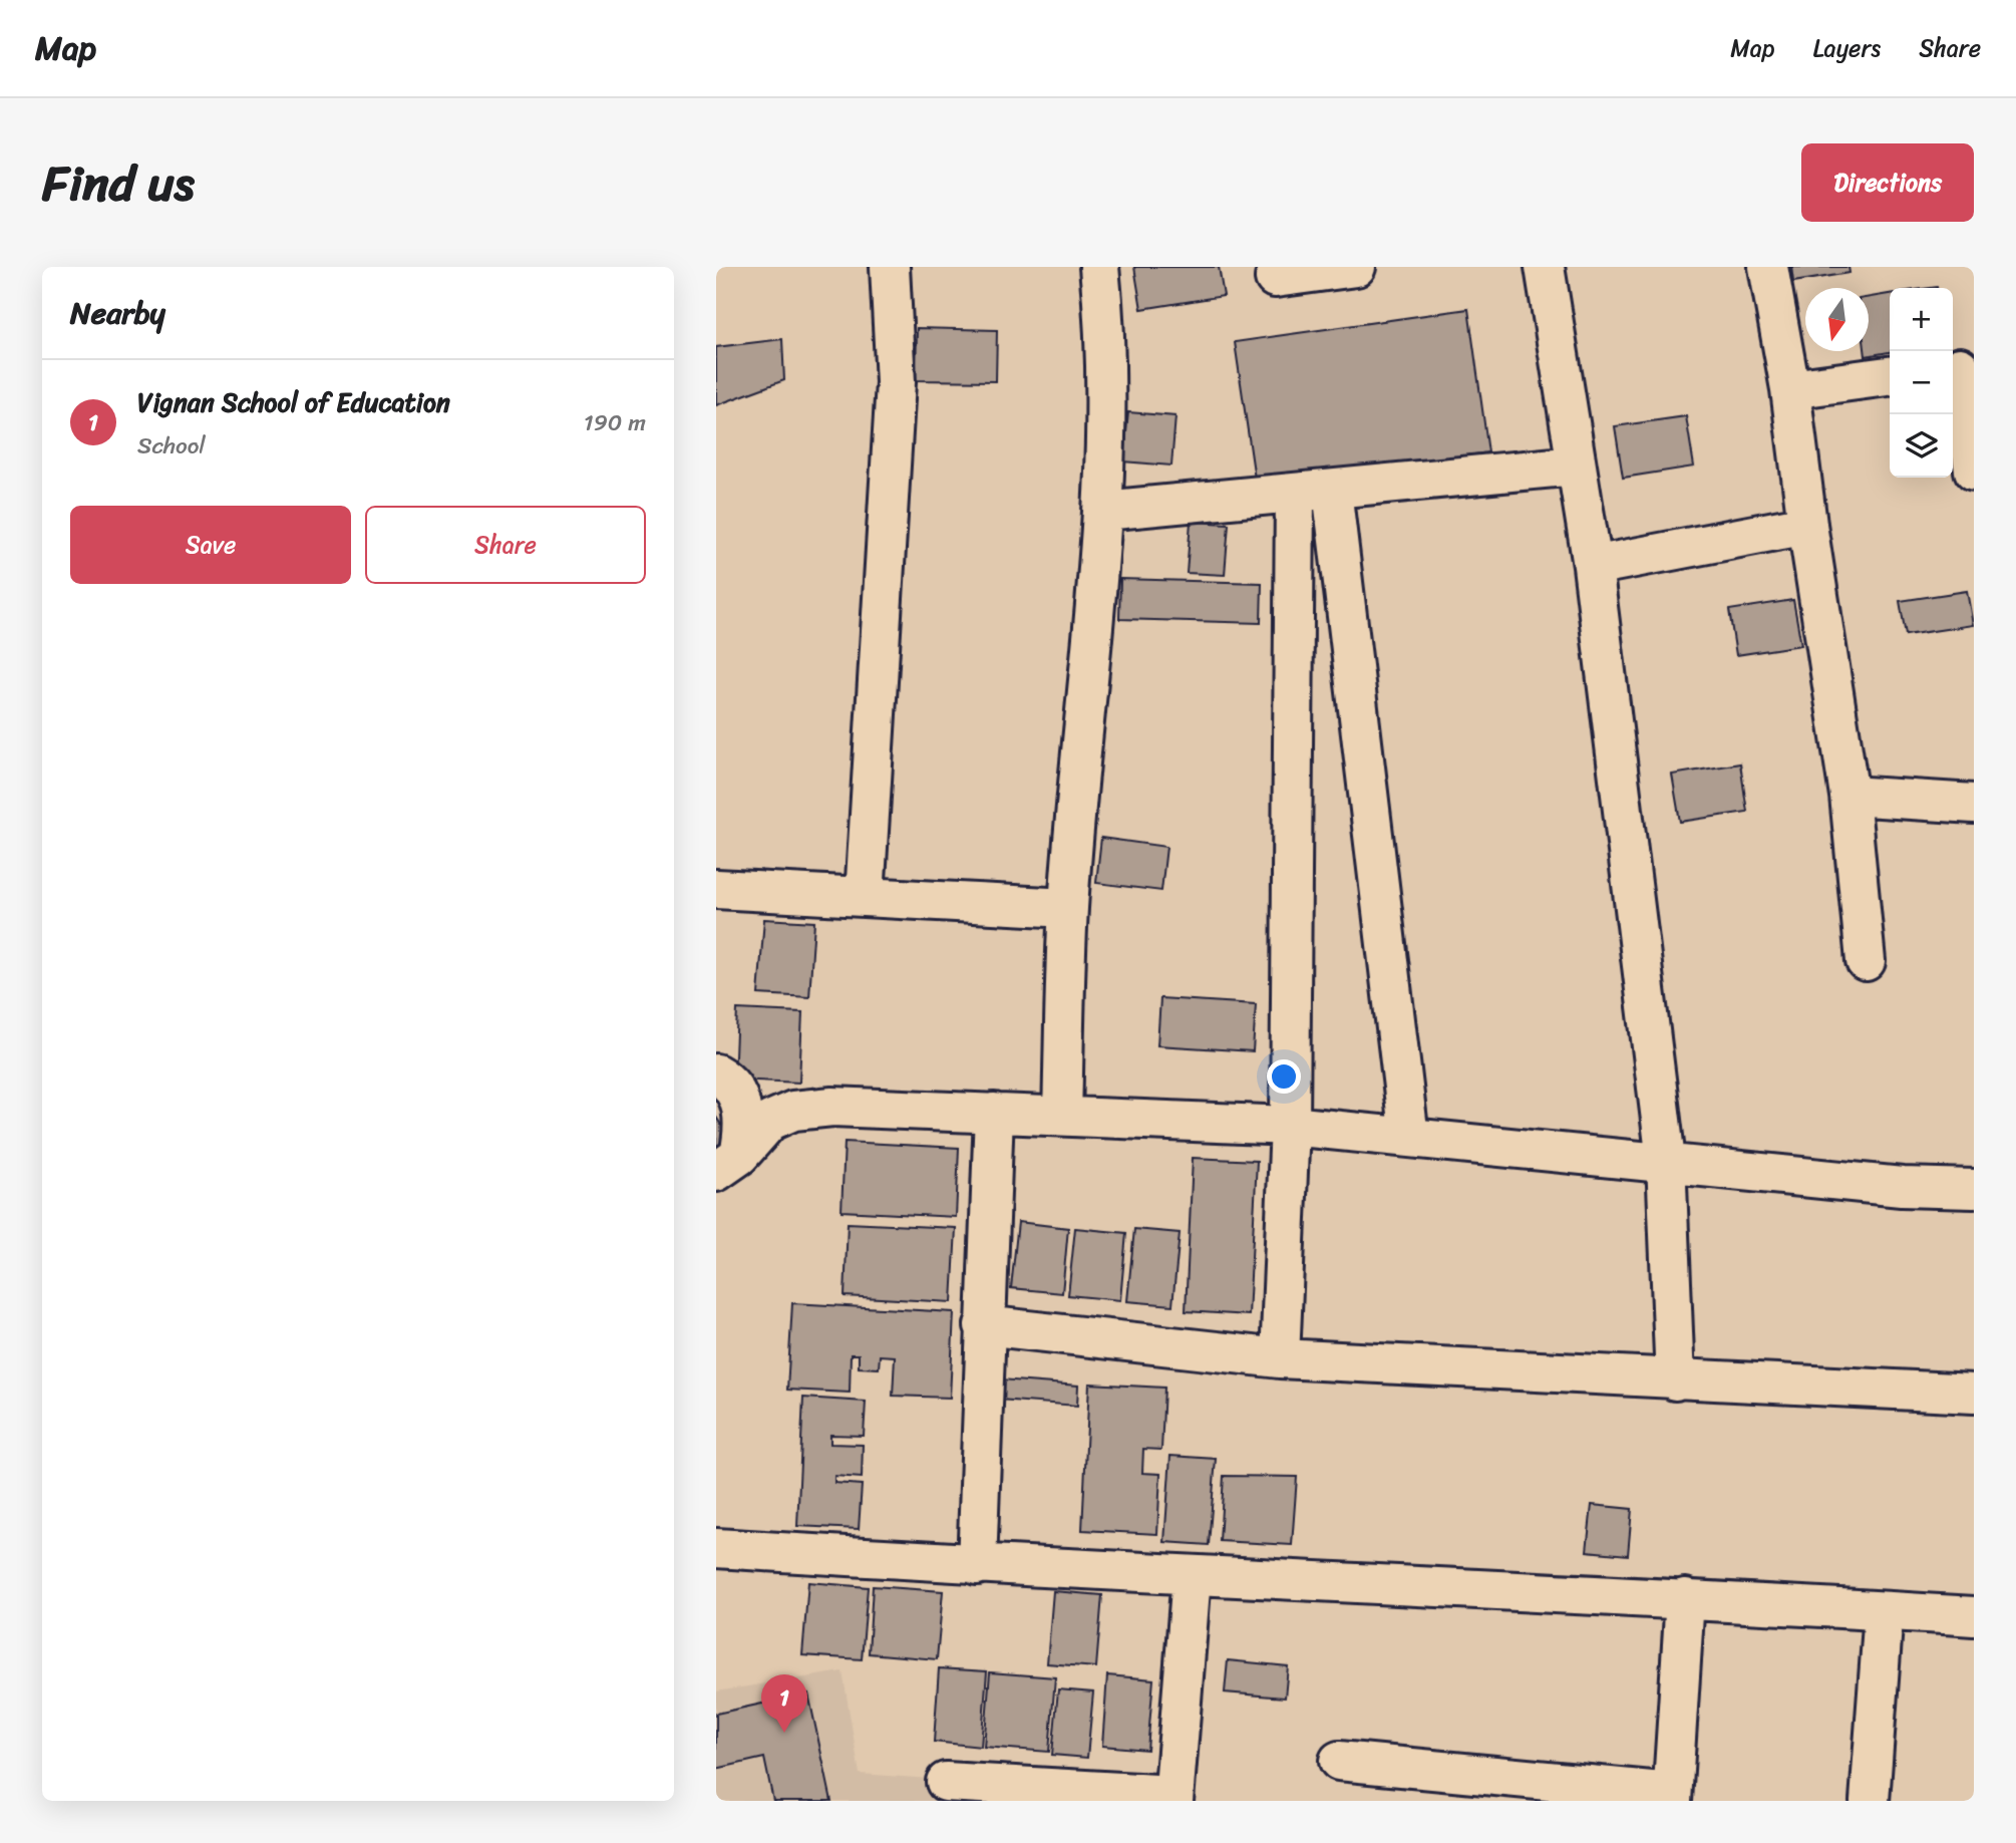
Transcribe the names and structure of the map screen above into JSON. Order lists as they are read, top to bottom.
{
  "north": "bottom",
  "page": {
    "header": "Map",
    "nav": ["Map", "Layers", "Share"],
    "title": "Find us",
    "buttons": [
      "Directions",
      ["Save", "Share"]
    ],
    "heading": "Nearby",
    "map_buttons": ["+", "−"],
    "list": [
      {
        "mark": "1",
        "name": "Vignan School of Education",
        "note": "School",
        "value": "190 m"
      }
    ],
    "pins": "1"
  }
}
